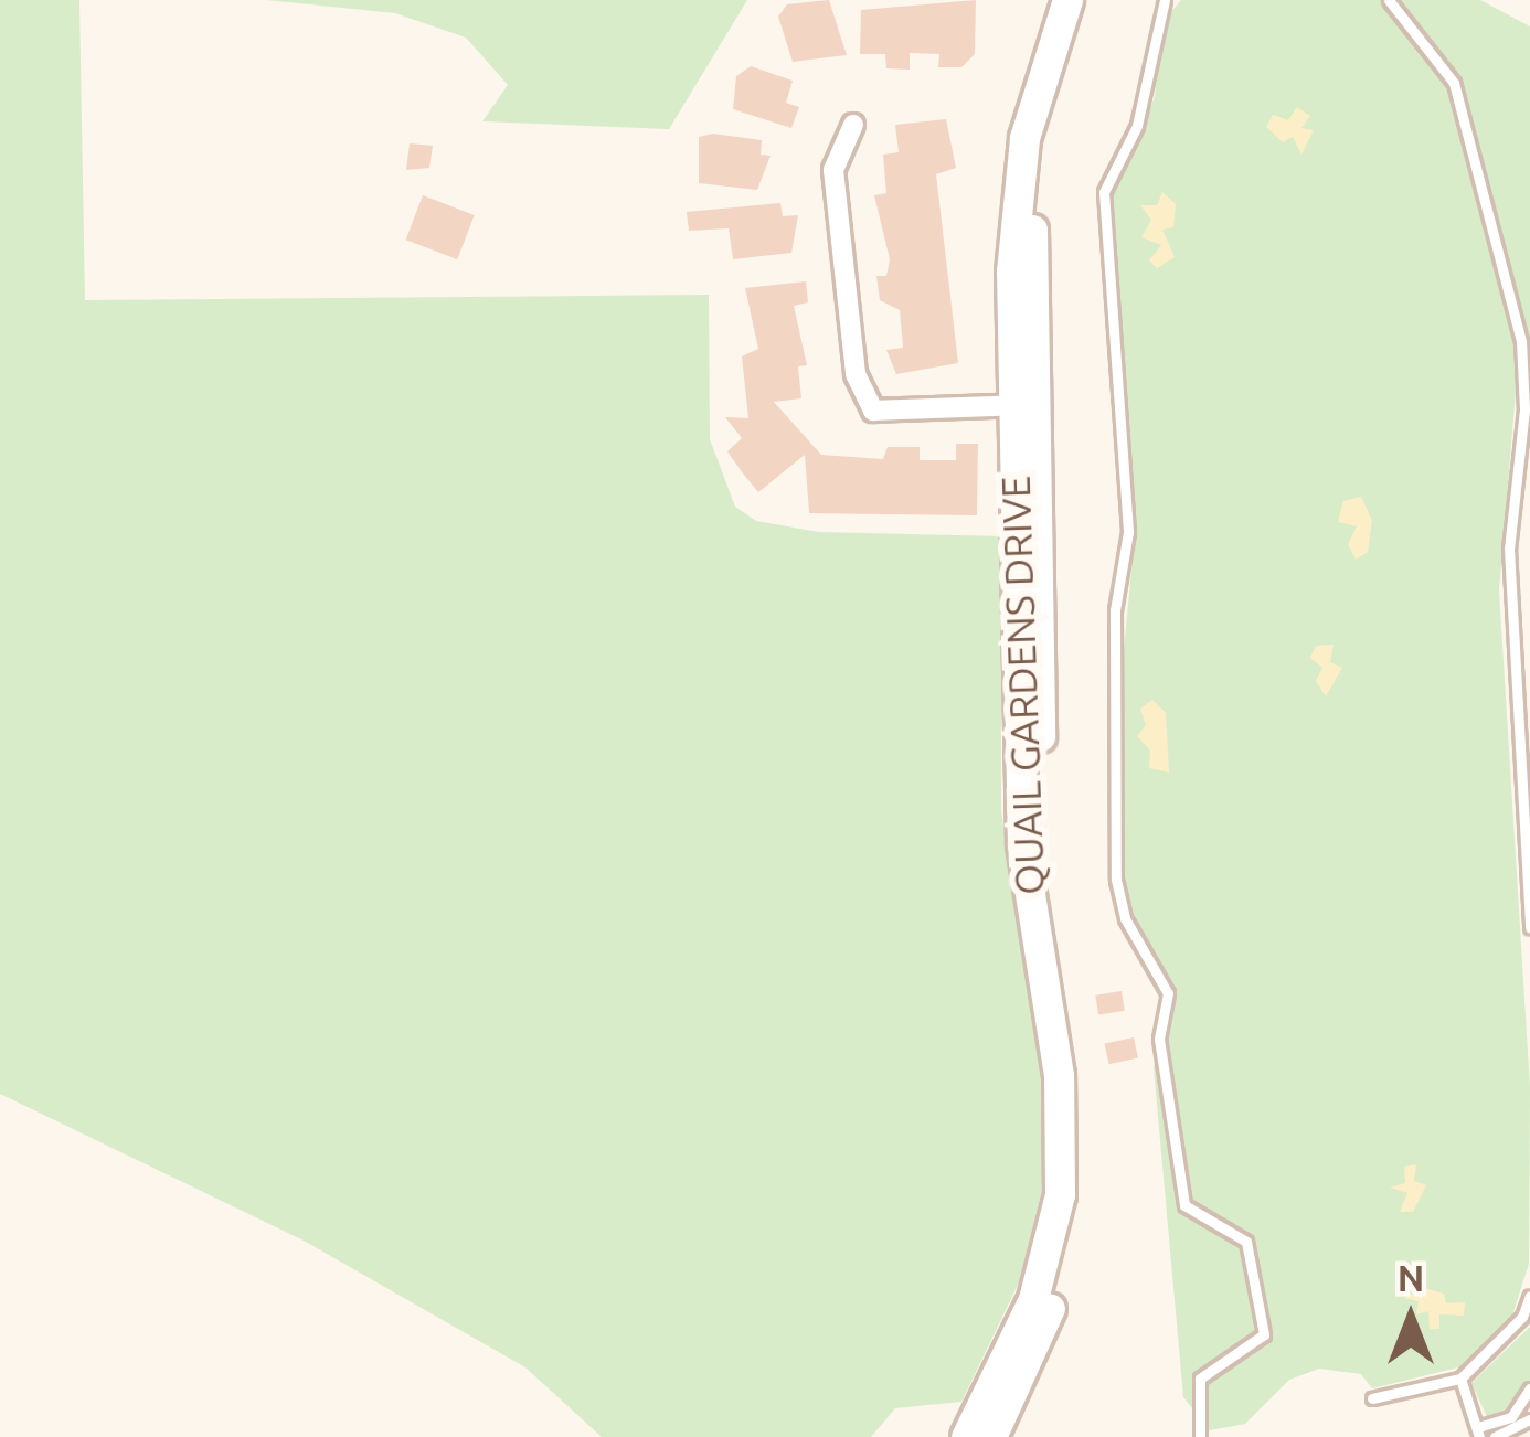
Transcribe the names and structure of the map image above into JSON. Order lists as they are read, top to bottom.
{
  "streets": {
    "main road": ["QUAIL GARDENS DRIVE"]
  },
  "north": "top"
}
